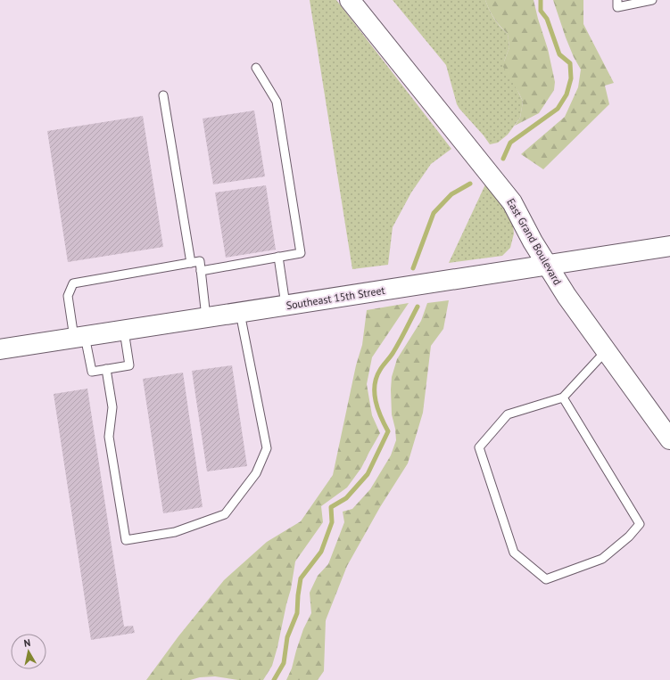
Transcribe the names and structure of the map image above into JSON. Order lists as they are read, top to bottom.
{
  "streets": {
    "main road": ["East Grand Boulevard", "Southeast 15th Street"]
  },
  "crossings": [
    ["East Grand Boulevard", "Southeast 15th Street"]
  ],
  "north": "top"
}
